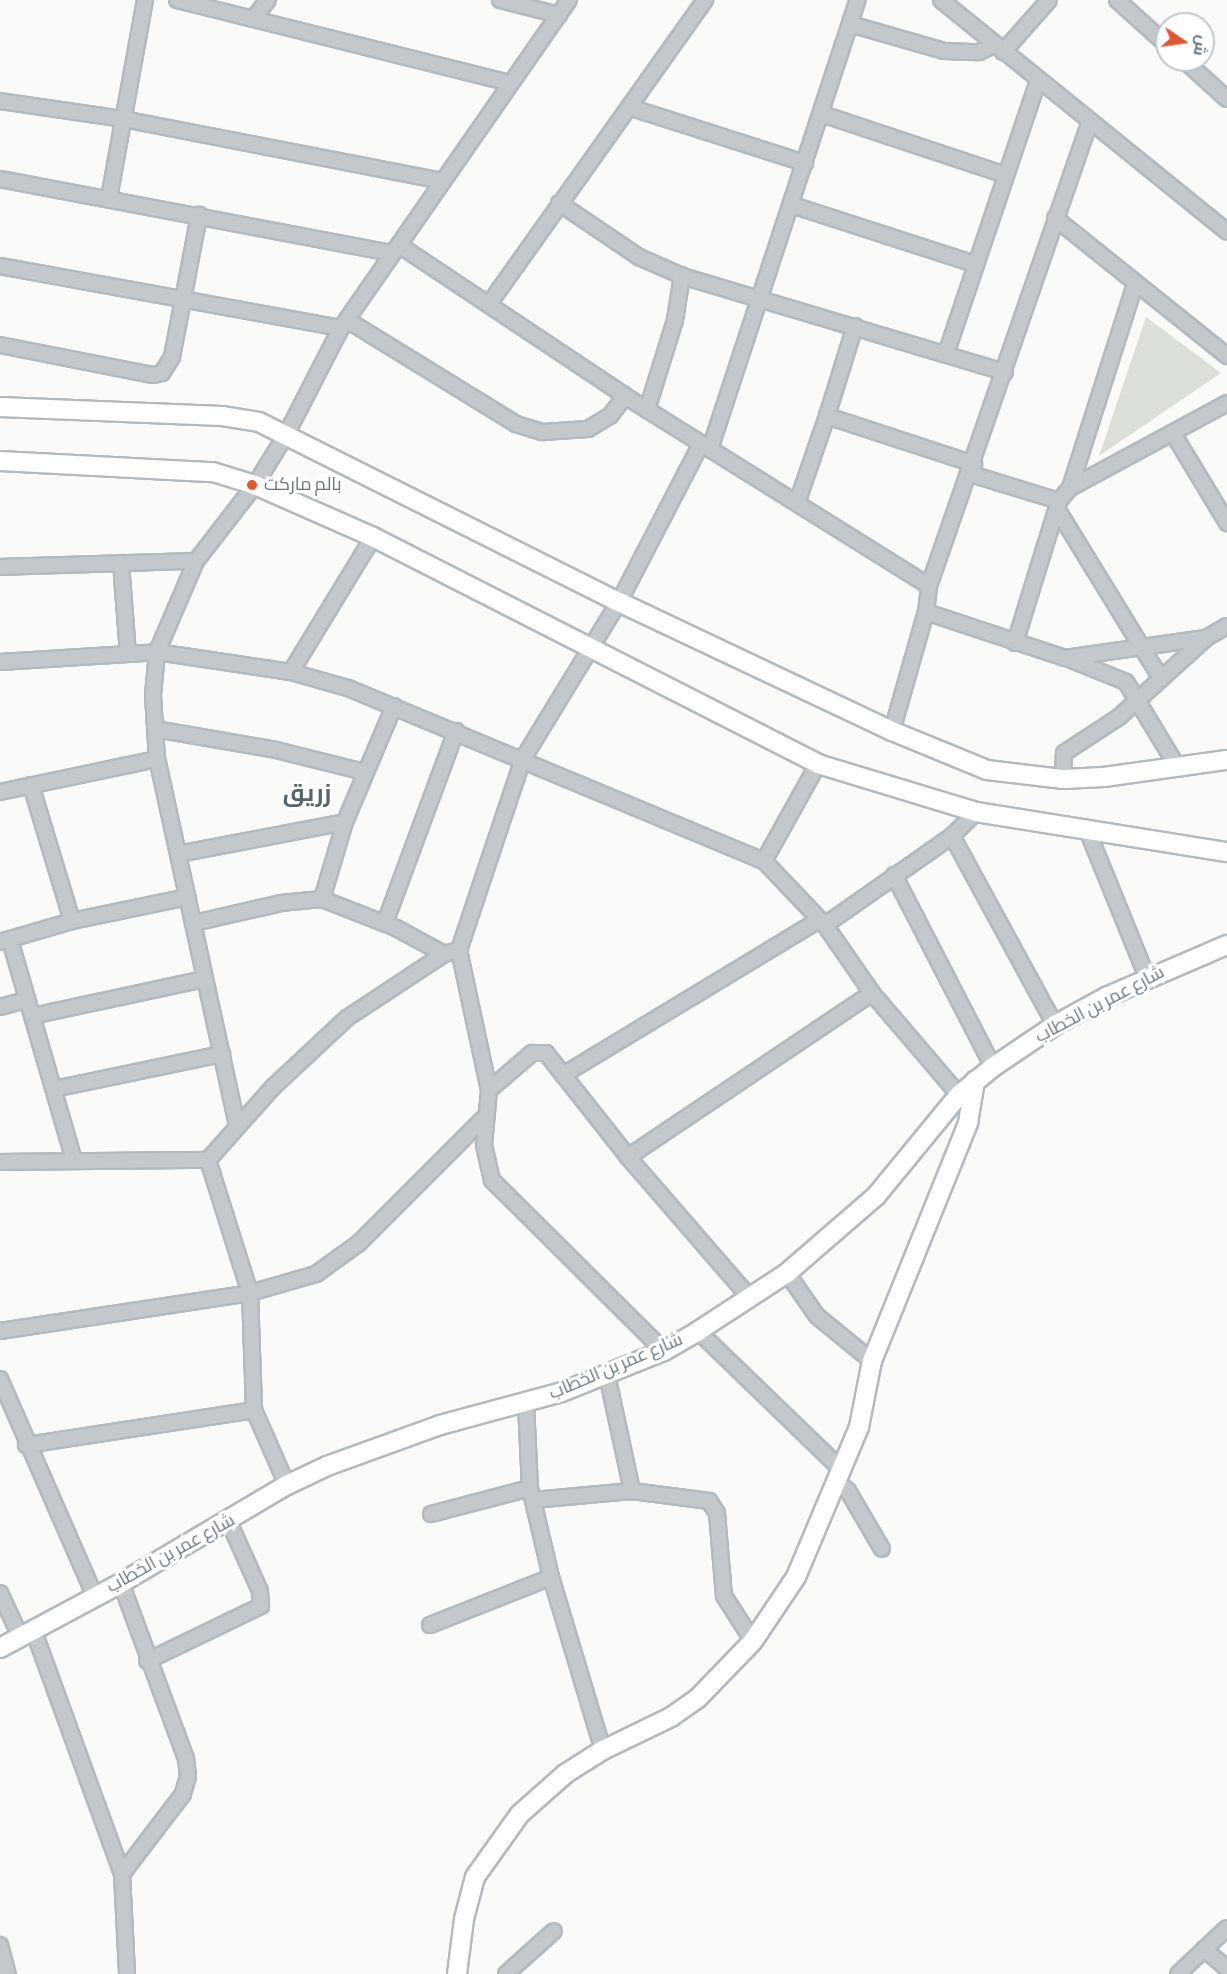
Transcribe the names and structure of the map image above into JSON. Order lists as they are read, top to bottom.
{
  "streets": {
    "street": ["شارع عمر بن الخطاب"]
  },
  "districts": ["زريق"],
  "places": ["بالم ماركت"],
  "north": "right"
}
